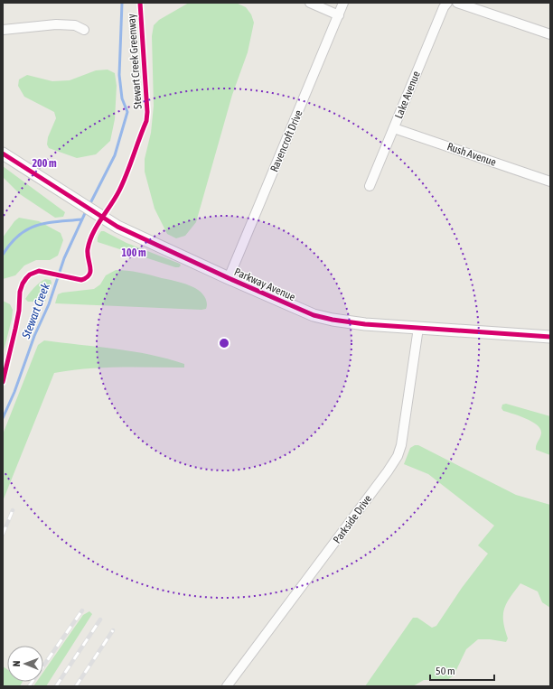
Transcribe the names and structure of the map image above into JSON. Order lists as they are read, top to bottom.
{
  "streets": {
    "street": [
      "Lake Avenue",
      "Ravencroft Drive",
      "Rush Avenue",
      "Parkway Avenue",
      "Parkside Drive"
    ],
    "cycle path": ["Stewart Creek Greenway"]
  },
  "crossings": [
    ["Lake Avenue", "Rush Avenue"],
    ["Ravencroft Drive", "Parkway Avenue"],
    ["Parkway Avenue", "Parkside Drive"]
  ],
  "water": ["Stewart Creek"],
  "scale_bar": "50 m",
  "north": "left",
  "rings": ["200 m", "100 m"]
}
